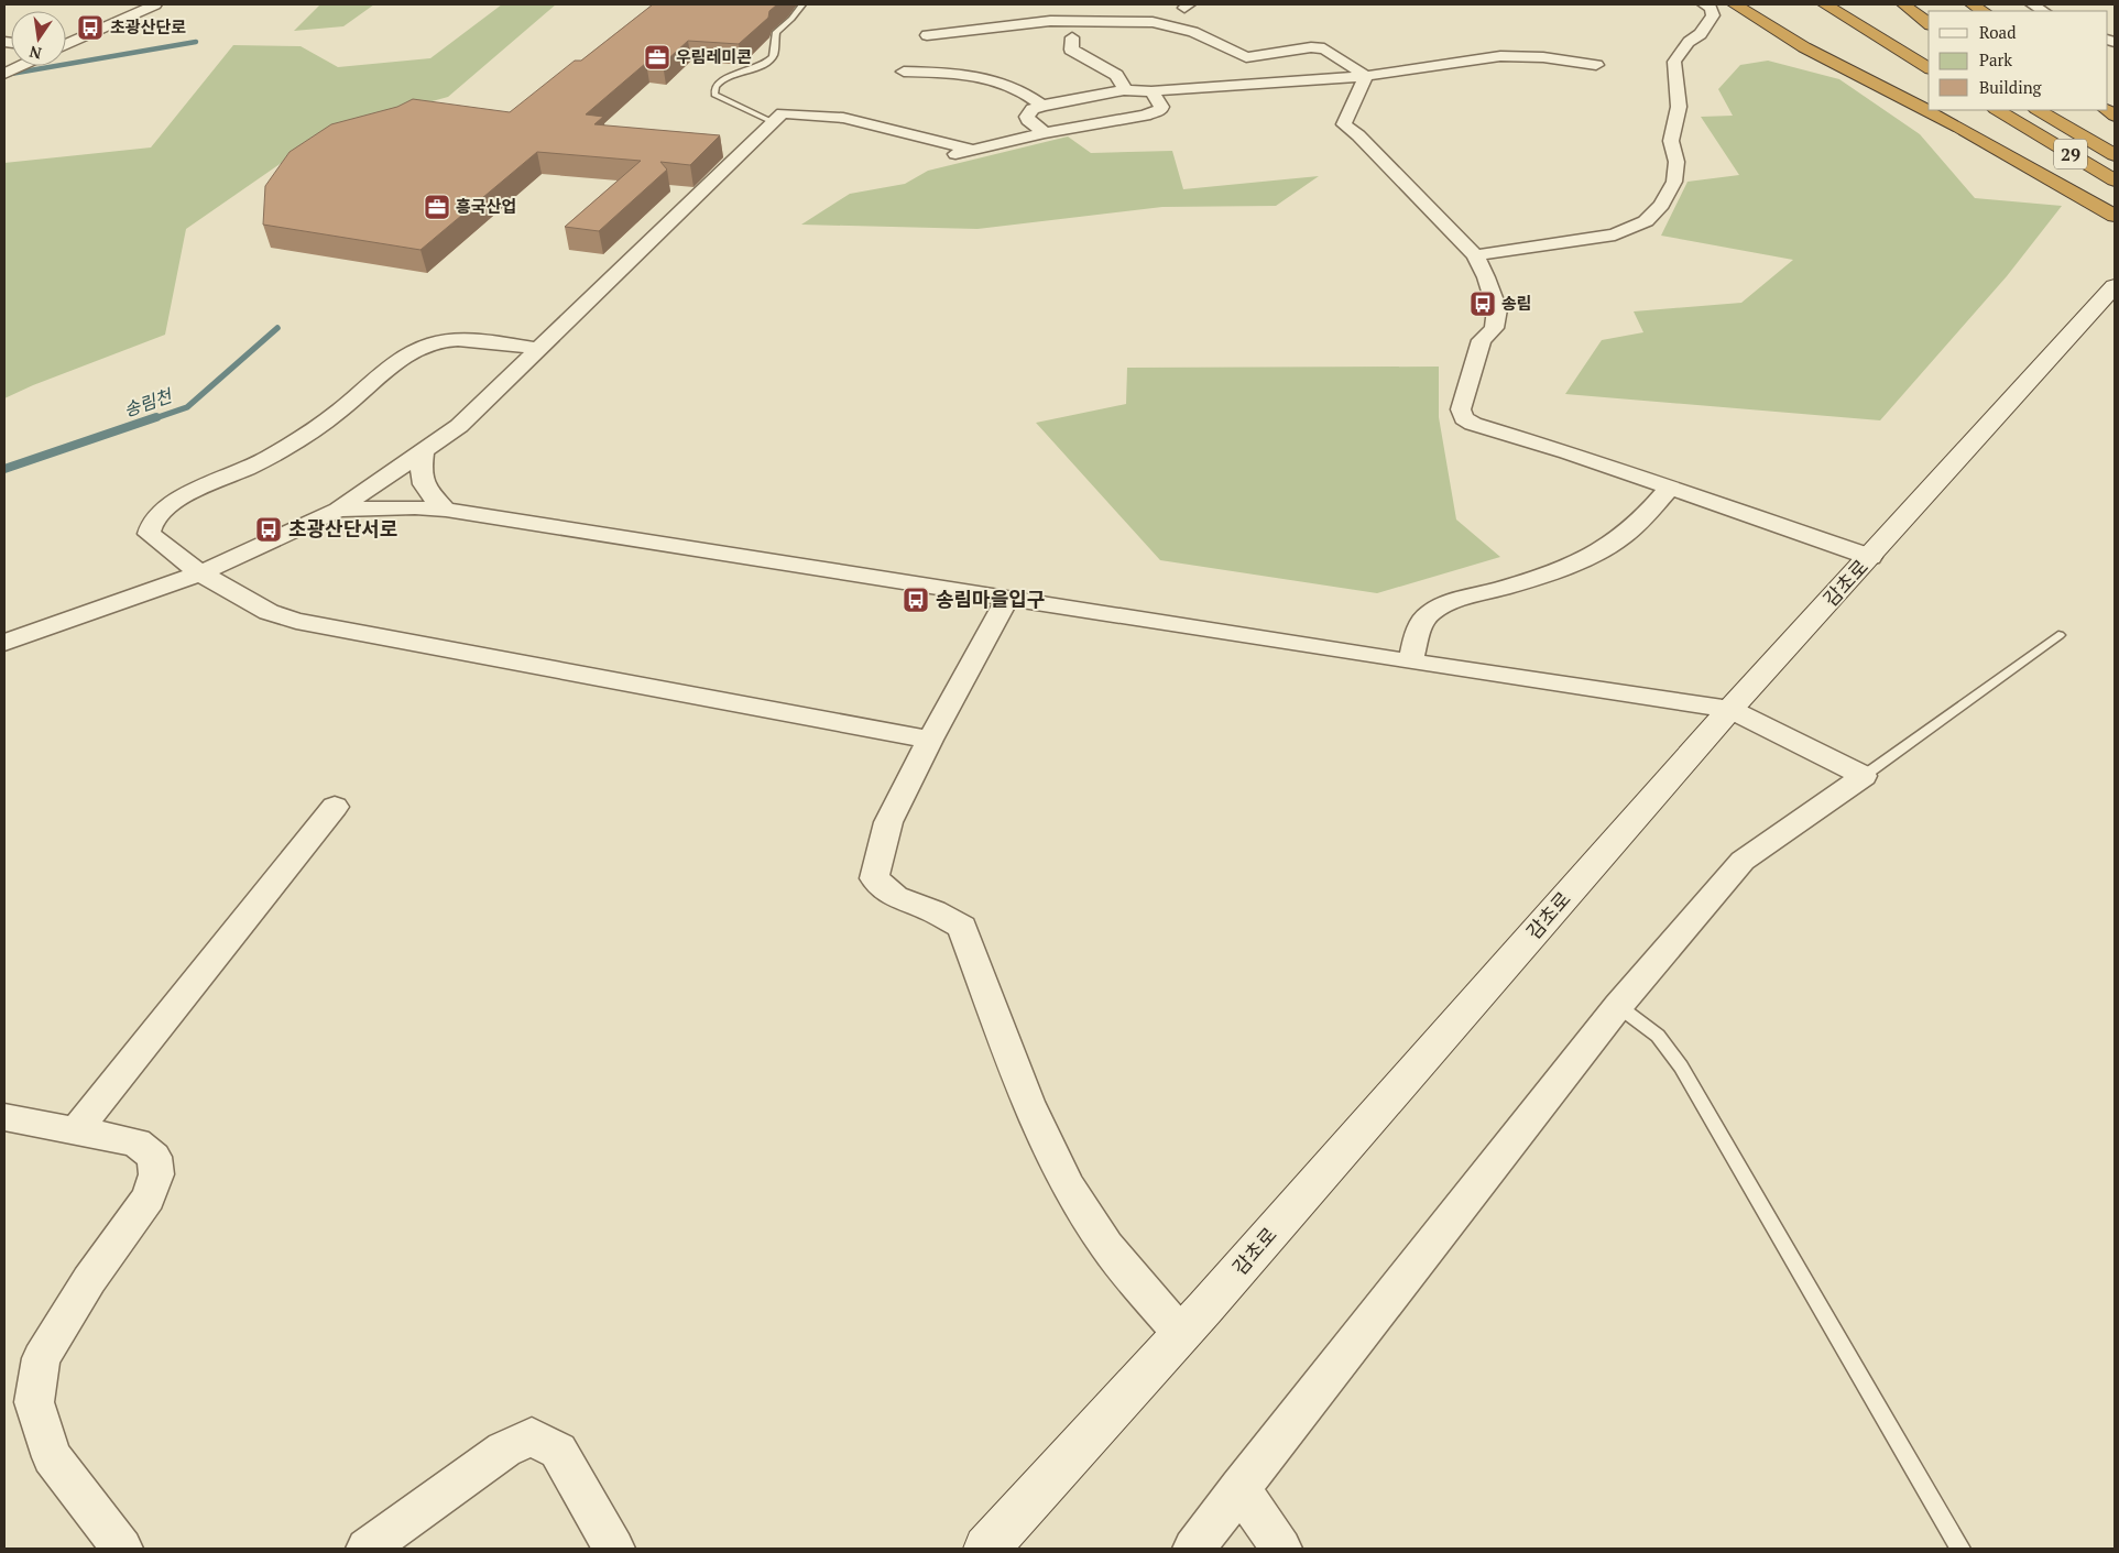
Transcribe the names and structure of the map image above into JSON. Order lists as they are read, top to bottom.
{
  "streets": {
    "highway": ["29"],
    "main road": ["감초로"]
  },
  "water": ["송림천"],
  "places": {
    "bus stop": [
      "초광산단로",
      "송림",
      "초광산단서로",
      "송림마을입구"
    ],
    "office": ["우림레미콘", "흥국산업"]
  },
  "legend": ["Road", "Park", "Building"],
  "north": "bottom"
}
